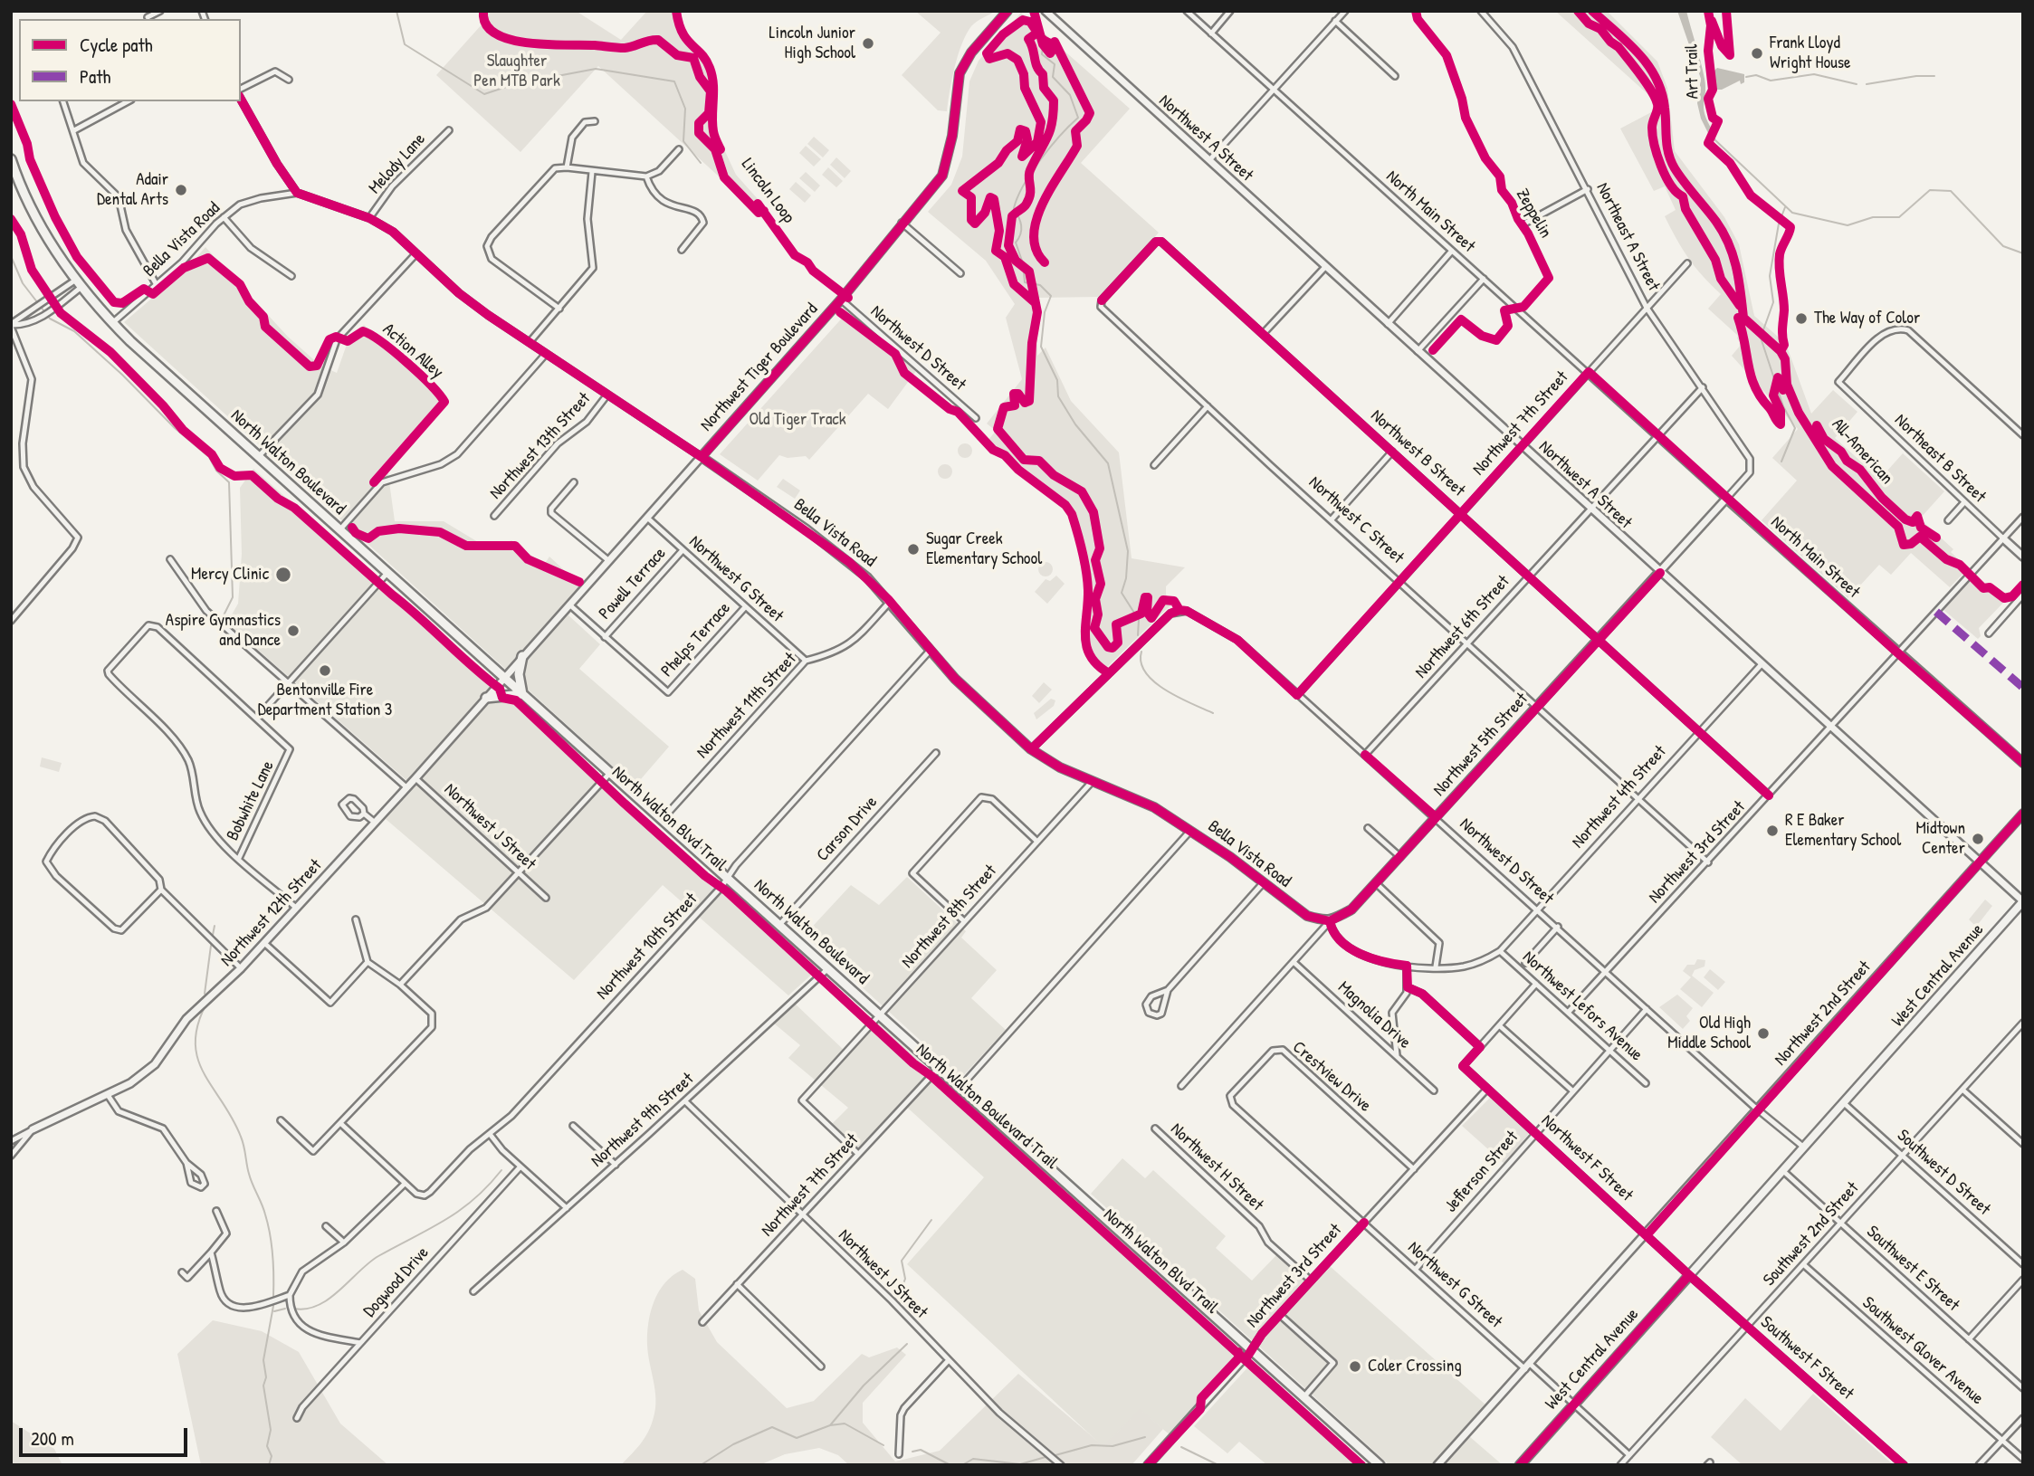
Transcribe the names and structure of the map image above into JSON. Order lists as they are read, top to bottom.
{
  "streets": {
    "main road": ["North Walton Boulevard", "West Central Avenue"],
    "street": [
      "Northwest A Street",
      "Melody Lane",
      "North Main Street",
      "Northeast A Street",
      "Bella Vista Road",
      "Northwest D Street",
      "Northwest Tiger Boulevard",
      "Northwest 7th Street",
      "Northwest 13th Street",
      "Northwest B Street",
      "Northeast B Street",
      "Northwest C Street",
      "Northwest G Street",
      "Powell Terrace",
      "Northwest 6th Street",
      "Phelps Terrace",
      "Northwest 11th Street",
      "Northwest 5th Street",
      "Northwest 4th Street",
      "Bobwhite Lane",
      "Northwest J Street",
      "Carson Drive",
      "Northwest 3rd Street",
      "Northwest 12th Street",
      "Northwest 8th Street",
      "Northwest 10th Street",
      "Northwest Lefors Avenue",
      "Northwest 2nd Street",
      "Magnolia Drive",
      "Crestview Drive",
      "Northwest 9th Street",
      "Northwest F Street",
      "Northwest H Street",
      "Jefferson Street",
      "Southwest D Street",
      "Southwest 2nd Street",
      "Southwest E Street",
      "Dogwood Drive",
      "Southwest Glover Avenue",
      "Southwest F Street"
    ],
    "cycle path": [
      "Art Trail",
      "Lincoln Loop",
      "Zeppelin",
      "Action Alley",
      "All-American",
      "North Walton Blvd Trail"
    ]
  },
  "crossings": [
    ["Northwest A Street", "Northwest 7th Street"],
    ["Northwest A Street", "Northwest 6th Street"],
    ["Northwest A Street", "Northwest 5th Street"],
    ["Northwest A Street", "Northwest 4th Street"],
    ["Northwest A Street", "Northwest 3rd Street"],
    ["Northwest A Street", "West Central Avenue"],
    ["Northwest A Street", "Northwest 2nd Street"],
    ["Melody Lane", "Bella Vista Road"],
    ["North Main Street", "Northeast A Street"],
    ["North Main Street", "Northwest 7th Street"],
    ["North Main Street", "Northwest 6th Street"],
    ["North Main Street", "Northwest 5th Street"],
    ["North Main Street", "Northwest 3rd Street"],
    ["Northeast A Street", "Northwest 7th Street"],
    ["Northeast A Street", "Northwest 6th Street"],
    ["Northeast A Street", "Northwest 5th Street"],
    ["Bella Vista Road", "Northwest D Street"],
    ["Bella Vista Road", "Northwest Tiger Boulevard"],
    ["Bella Vista Road", "Northwest 13th Street"],
    ["Bella Vista Road", "North Walton Boulevard"],
    ["Bella Vista Road", "Northwest 11th Street"],
    ["Bella Vista Road", "Northwest 5th Street"],
    ["Bella Vista Road", "Northwest 8th Street"],
    ["Bella Vista Road", "Northwest 10th Street"],
    ["Northwest D Street", "Northwest Tiger Boulevard"],
    ["Northwest D Street", "Northwest 7th Street"],
    ["Northwest D Street", "Northwest 6th Street"],
    ["Northwest D Street", "Northwest 5th Street"],
    ["Northwest D Street", "Northwest 4th Street"],
    ["Northwest D Street", "Northwest 3rd Street"],
    ["Northwest D Street", "West Central Avenue"],
    ["Northwest D Street", "Northwest 2nd Street"],
    ["Northwest D Street", "Jefferson Street"],
    ["Northwest Tiger Boulevard", "North Walton Boulevard"],
    ["Northwest Tiger Boulevard", "Northwest G Street"],
    ["Northwest Tiger Boulevard", "Northwest 12th Street"],
    ["Northwest 7th Street", "Northwest B Street"],
    ["Northwest 7th Street", "North Walton Boulevard"],
    ["Northwest 7th Street", "Northwest C Street"],
    ["Northwest 7th Street", "Northwest J Street"],
    ["Northwest 7th Street", "Northwest 8th Street"],
    ["Northwest B Street", "Northwest C Street"],
    ["Northwest B Street", "Northwest 6th Street"],
    ["Northwest B Street", "Northwest 5th Street"],
    ["Northwest B Street", "Northwest 4th Street"],
    ["Northwest B Street", "Northwest 3rd Street"],
    ["Northeast B Street", "Northwest 3rd Street"],
    ["North Walton Boulevard", "Northwest 11th Street"],
    ["North Walton Boulevard", "Carson Drive"],
    ["North Walton Boulevard", "Northwest 3rd Street"],
    ["North Walton Boulevard", "Northwest 12th Street"],
    ["North Walton Boulevard", "Northwest 8th Street"],
    ["North Walton Boulevard", "Northwest 10th Street"],
    ["North Walton Boulevard", "Northwest 9th Street"],
    ["Northwest C Street", "Northwest 6th Street"],
    ["Northwest C Street", "Northwest 5th Street"],
    ["Northwest C Street", "Northwest 4th Street"],
    ["Northwest C Street", "Northwest 3rd Street"],
    ["Northwest G Street", "Powell Terrace"],
    ["Northwest G Street", "Phelps Terrace"],
    ["Northwest G Street", "Northwest 11th Street"],
    ["Northwest G Street", "Northwest 3rd Street"],
    ["Northwest G Street", "West Central Avenue"],
    ["Northwest G Street", "Northwest 2nd Street"],
    ["Northwest G Street", "Crestview Drive"],
    ["Northwest G Street", "Jefferson Street"],
    ["Northwest G Street", "Southwest 2nd Street"],
    ["Powell Terrace", "Phelps Terrace"],
    ["Northwest 5th Street", "Magnolia Drive"],
    ["Northwest 4th Street", "Northwest Lefors Avenue"],
    ["Northwest J Street", "Northwest 12th Street"],
    ["Northwest J Street", "Northwest 9th Street"],
    ["Northwest 3rd Street", "Northwest Lefors Avenue"],
    ["Northwest 3rd Street", "Crestview Drive"],
    ["Northwest 3rd Street", "Northwest F Street"],
    ["Northwest 3rd Street", "Northwest H Street"],
    ["West Central Avenue", "Northwest F Street"],
    ["West Central Avenue", "Southwest D Street"],
    ["West Central Avenue", "Southwest E Street"],
    ["West Central Avenue", "Southwest F Street"],
    ["Northwest Lefors Avenue", "Jefferson Street"],
    ["Northwest 2nd Street", "Northwest F Street"],
    ["Northwest F Street", "Jefferson Street"],
    ["Northwest F Street", "Southwest F Street"],
    ["Southwest D Street", "Southwest 2nd Street"],
    ["Southwest 2nd Street", "Southwest E Street"],
    ["Southwest 2nd Street", "Southwest Glover Avenue"],
    ["Southwest 2nd Street", "Southwest F Street"]
  ],
  "parks": ["Slaughter Pen MTB Park", "Old Tiger Track"],
  "places": [
    "Lincoln Junior High School",
    "Frank Lloyd Wright House",
    "Adair Dental Arts",
    "The Way of Color",
    "Sugar Creek Elementary School",
    "Mercy Clinic",
    "Aspire Gymnastics and Dance",
    "Bentonville Fire Department Station 3",
    "R E Baker Elementary School",
    "Midtown Center",
    "Old High Middle School",
    "Coler Crossing"
  ],
  "legend": ["Cycle path", "Path"],
  "scale_bar": "200 m"
}
